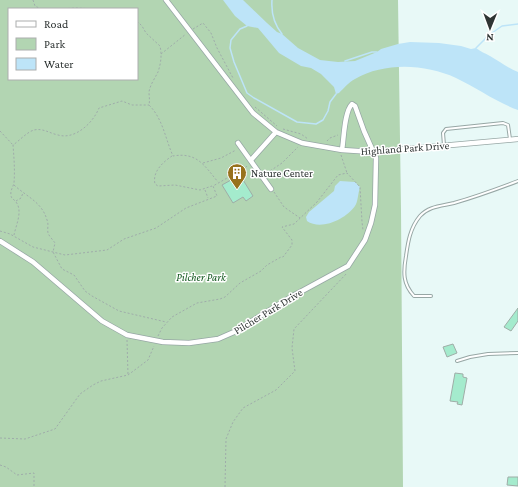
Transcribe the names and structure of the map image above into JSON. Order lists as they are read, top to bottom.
{
  "streets": {
    "street": ["Highland Park Drive", "Pilcher Park Drive"]
  },
  "crossings": [
    ["Highland Park Drive", "Pilcher Park Drive"]
  ],
  "parks": ["Pilcher Park"],
  "places": {
    "building": ["Nature Center"]
  },
  "legend": ["Road", "Park", "Water"],
  "north": "bottom"
}
